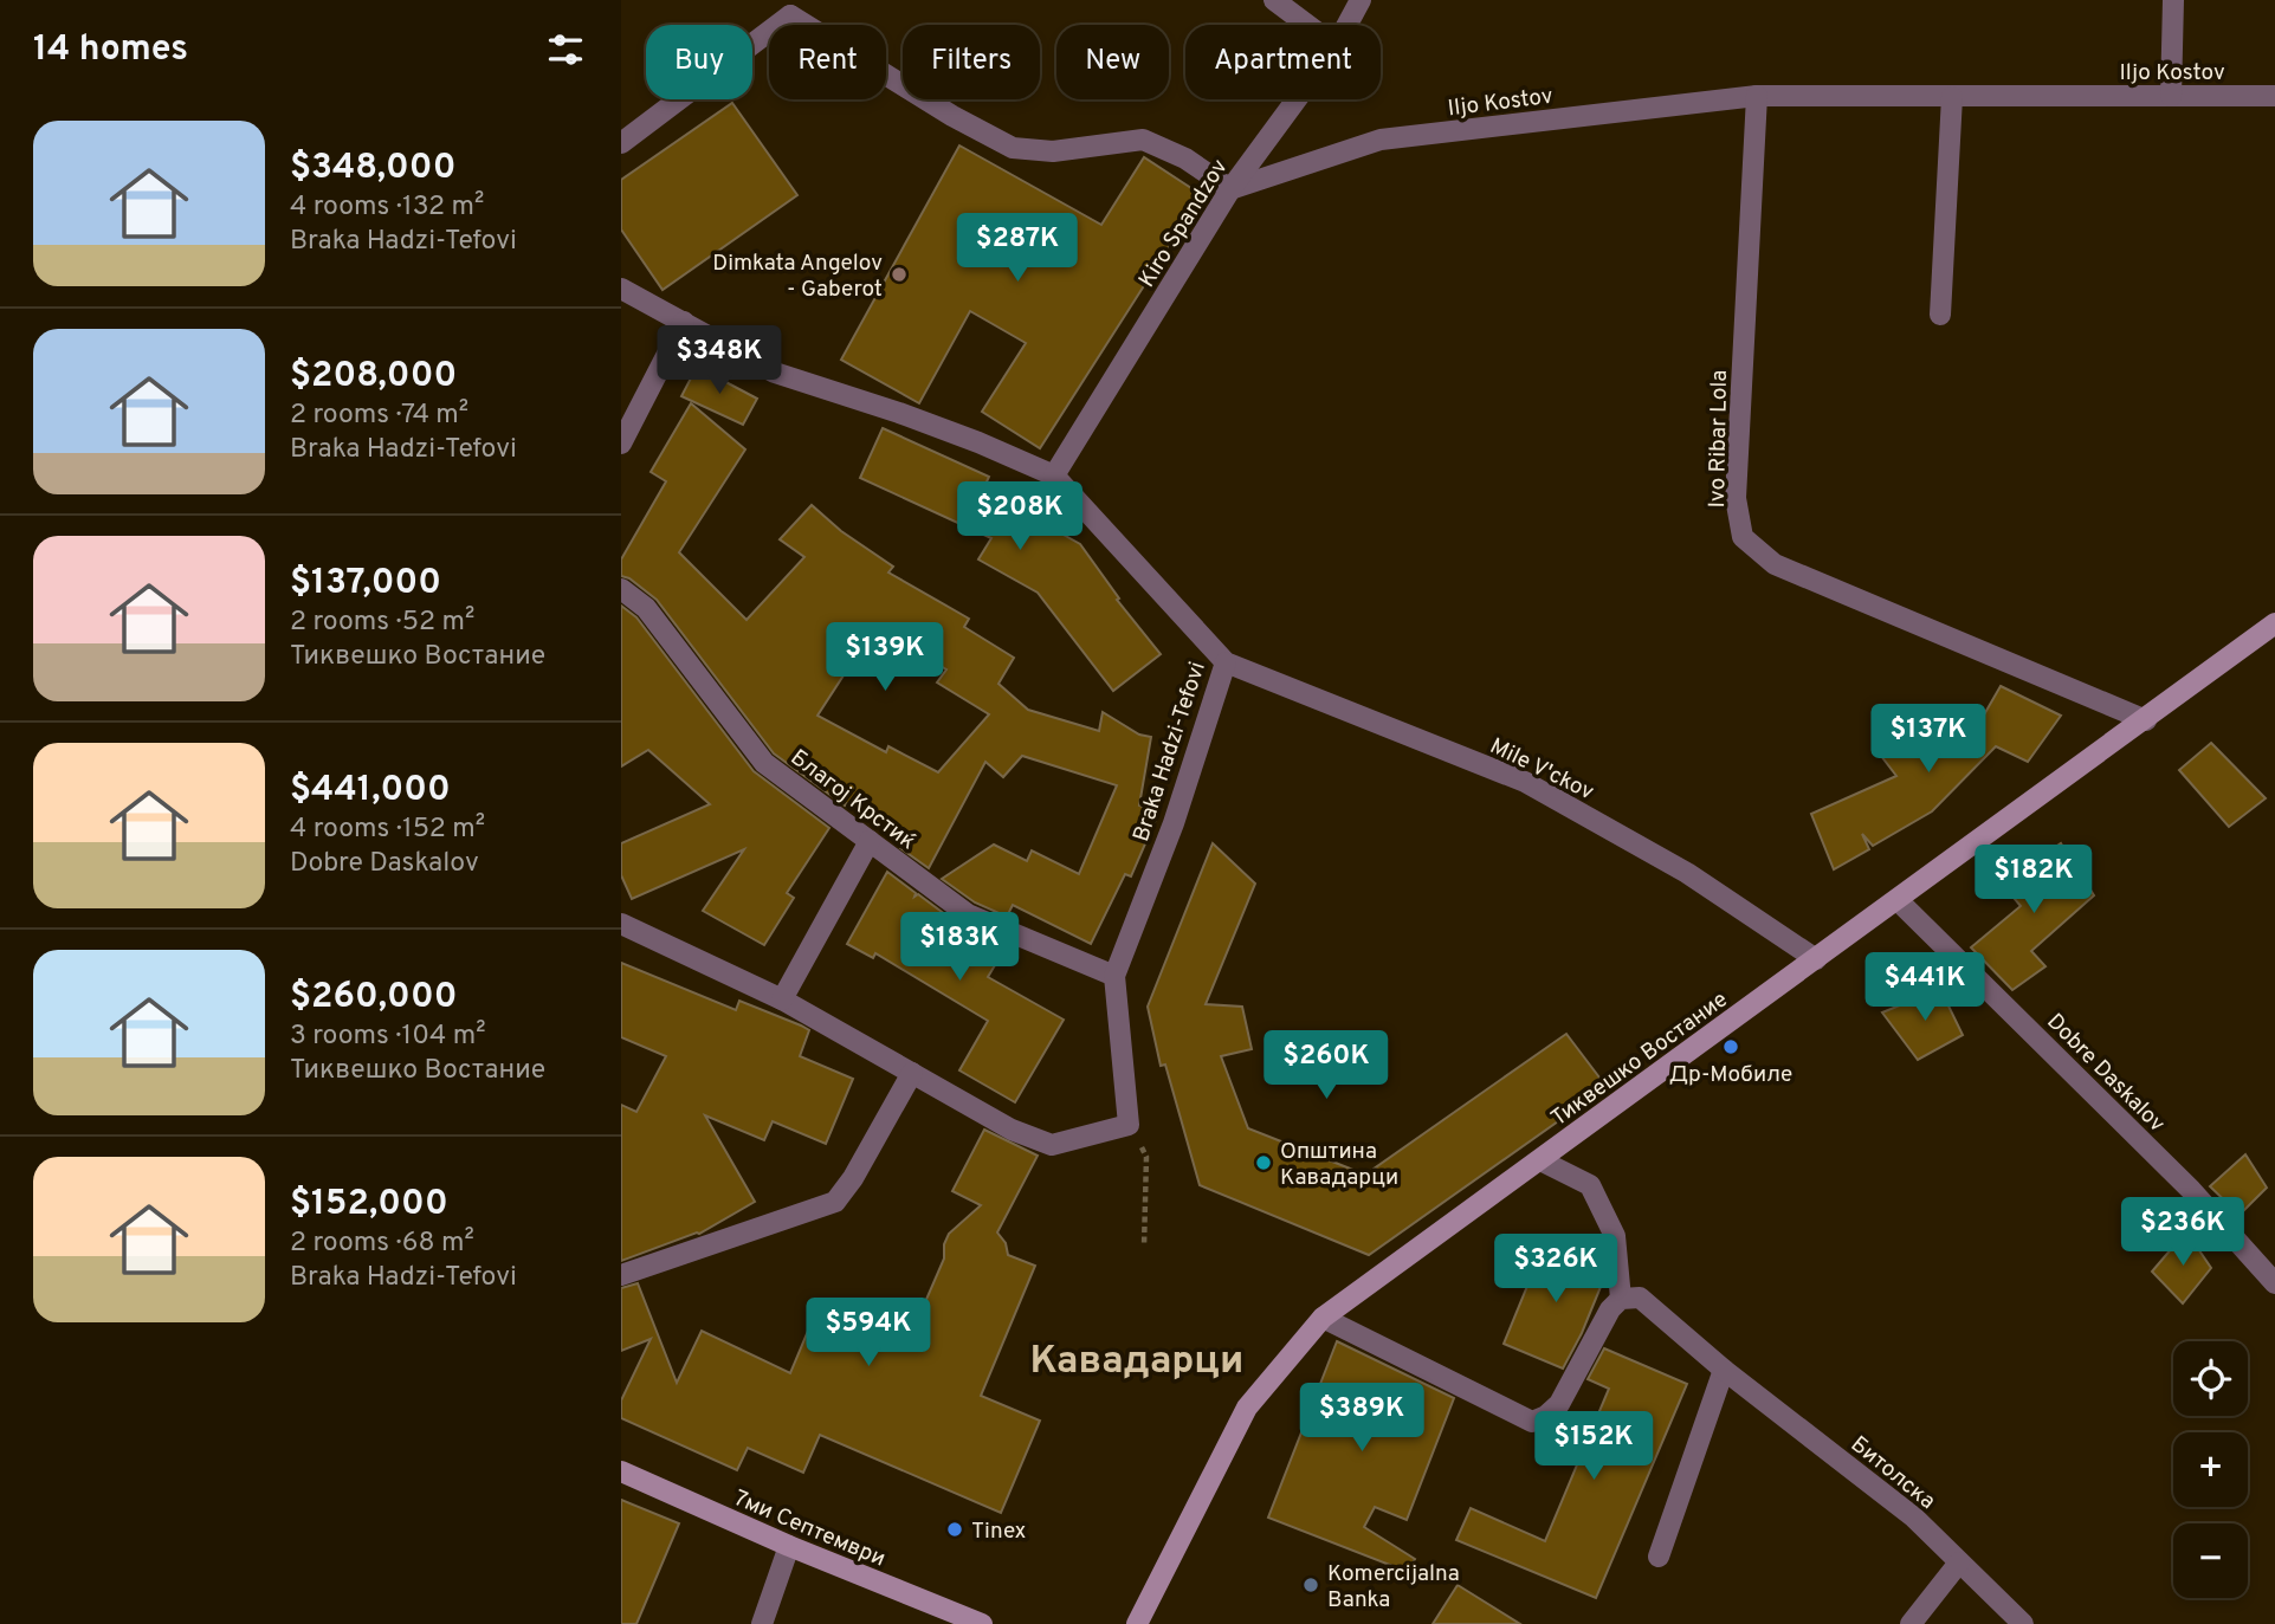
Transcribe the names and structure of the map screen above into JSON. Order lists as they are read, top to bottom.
{
  "streets": {
    "main road": ["Тиквешко Востание", "7ми Септември"],
    "street": [
      "Iljo Kostov",
      "Kiro Spandzov",
      "Ivo Ribar Lola",
      "Braka Hadzi-Tefovi",
      "Mile V'ckov",
      "Благој Крстиќ",
      "Dobre Daskalov",
      "Битолска"
    ]
  },
  "crossings": [
    ["Iljo Kostov", "Kiro Spandzov"],
    ["Iljo Kostov", "Ivo Ribar Lola"],
    ["Kiro Spandzov", "Braka Hadzi-Tefovi"],
    ["Ivo Ribar Lola", "Тиквешко Востание"],
    ["Braka Hadzi-Tefovi", "Mile V'ckov"],
    ["Braka Hadzi-Tefovi", "Благој Крстиќ"],
    ["Mile V'ckov", "Тиквешко Востание"],
    ["Тиквешко Востание", "Dobre Daskalov"]
  ],
  "districts": ["Кавадарци"],
  "places": [
    "Dimkata Angelov - Gaberot",
    "Др-Мобиле",
    "Општина Кавадарци",
    "Tinex",
    "Komercijalna Banka"
  ],
  "page": {
    "heading": "14 homes",
    "chip": [
      "Buy",
      "Rent",
      "Filters",
      "New",
      "Apartment"
    ],
    "list": [
      {
        "name": "$348,000",
        "note": "4 rooms · 132 m² · Braka Hadzi-Tefovi"
      },
      {
        "name": "$208,000",
        "note": "2 rooms · 74 m² · Braka Hadzi-Tefovi"
      },
      {
        "name": "$137,000",
        "note": "2 rooms · 52 m² · Тиквешко Востание"
      },
      {
        "name": "$441,000",
        "note": "4 rooms · 152 m² · Dobre Daskalov"
      },
      {
        "name": "$260,000",
        "note": "3 rooms · 104 m² · Тиквешко Востание"
      },
      {
        "name": "$152,000",
        "note": "2 rooms · 68 m² · Braka Hadzi-Tefovi"
      }
    ],
    "price": [
      "$287K",
      "$348K",
      "$208K",
      "$139K",
      "$137K",
      "$182K",
      "$183K",
      "$441K",
      "$260K",
      "$236K",
      "$326K",
      "$594K",
      "$389K",
      "$152K"
    ],
    "map_buttons": ["+", "−"]
  }
}
